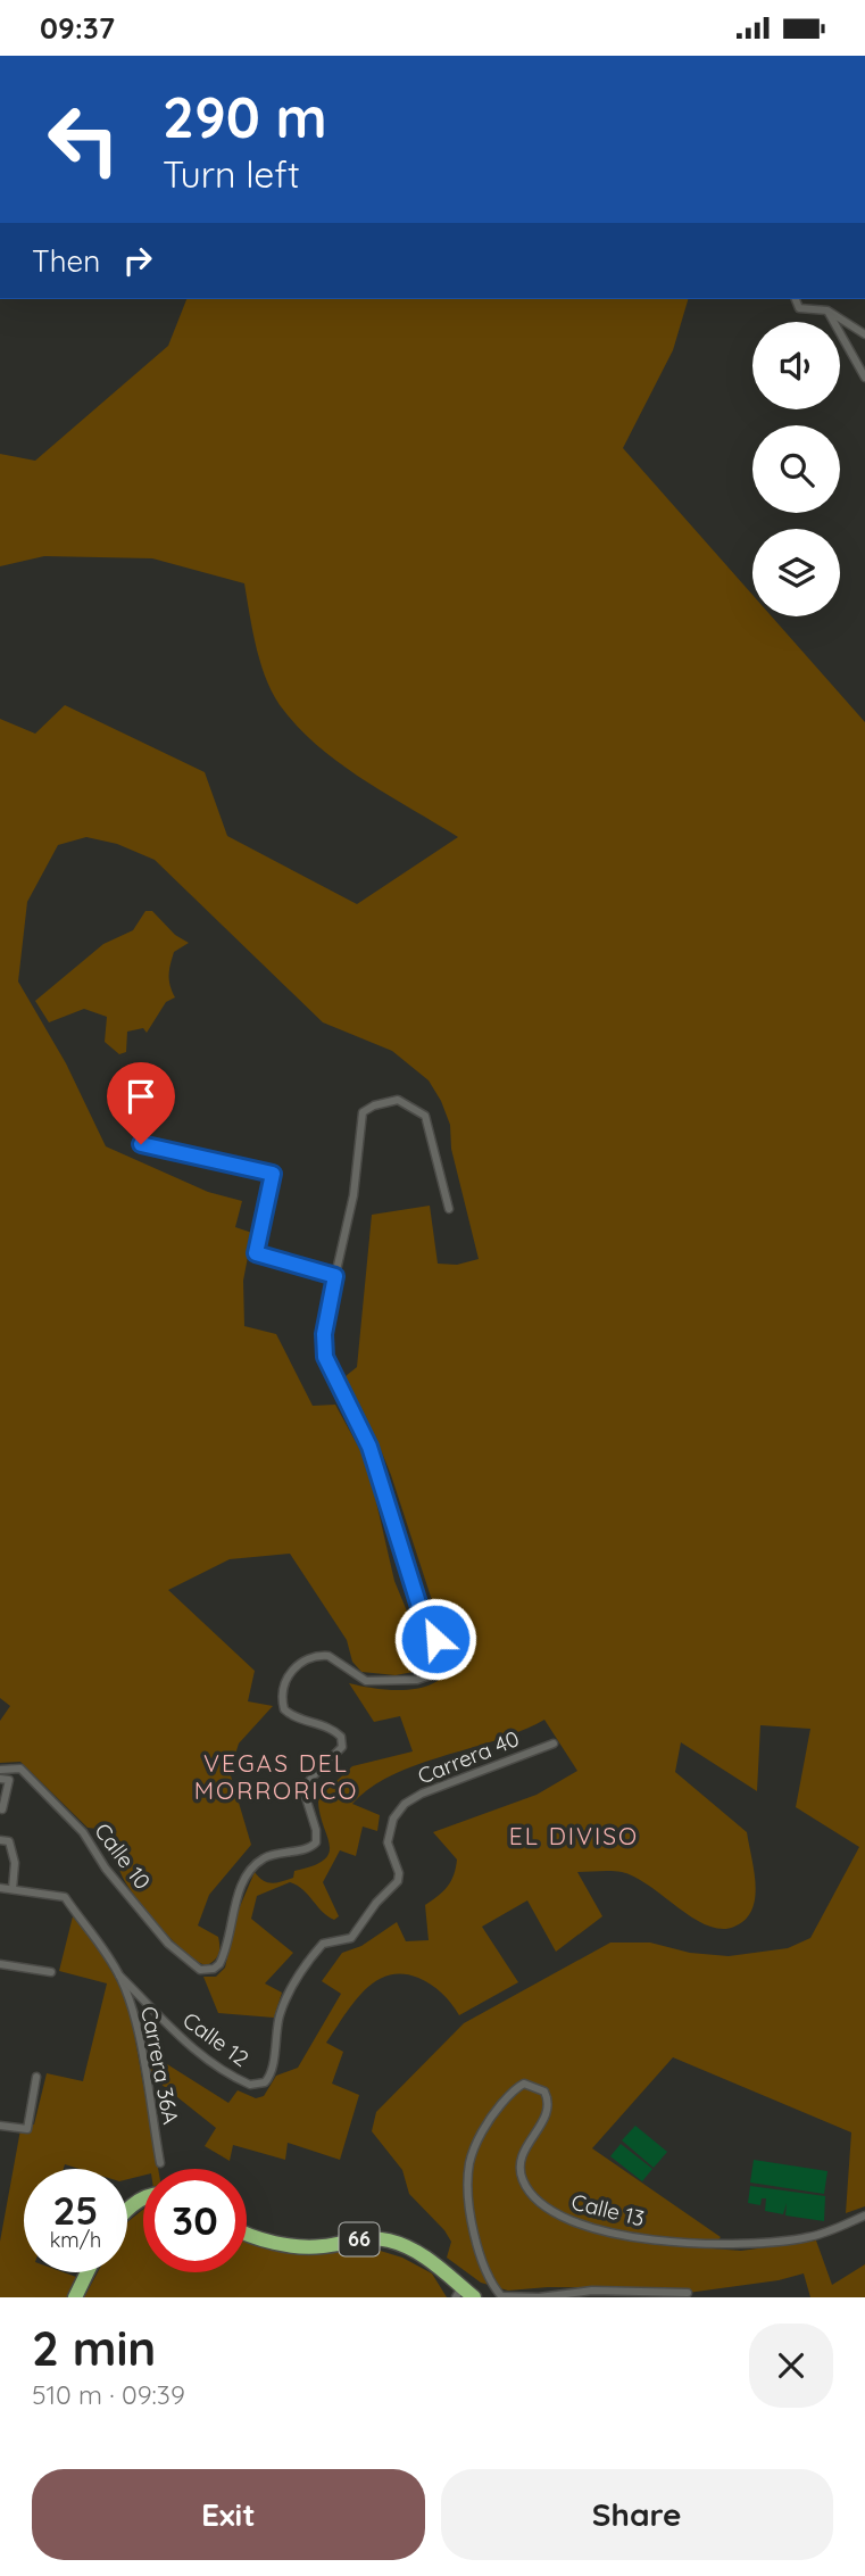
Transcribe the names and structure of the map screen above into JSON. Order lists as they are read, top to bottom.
{
  "streets": {
    "highway": ["66"],
    "street": [
      "Carrera 40",
      "Calle 10",
      "Calle 12",
      "Carrera 36A",
      "Calle 13"
    ]
  },
  "crossings": [
    ["Carrera 40", "Calle 12"],
    ["Calle 12", "Carrera 36A"]
  ],
  "districts": ["VEGAS DEL MORRORICO", "EL DIVISO"],
  "page": {
    "status": "09:37",
    "turn": ["290 m", "Turn left"],
    "then": "Then",
    "speed": "25 km/h",
    "limit": "30",
    "heading": ["2 min", "510 m · 09:39"],
    "buttons": ["Exit", "Share"]
  }
}
